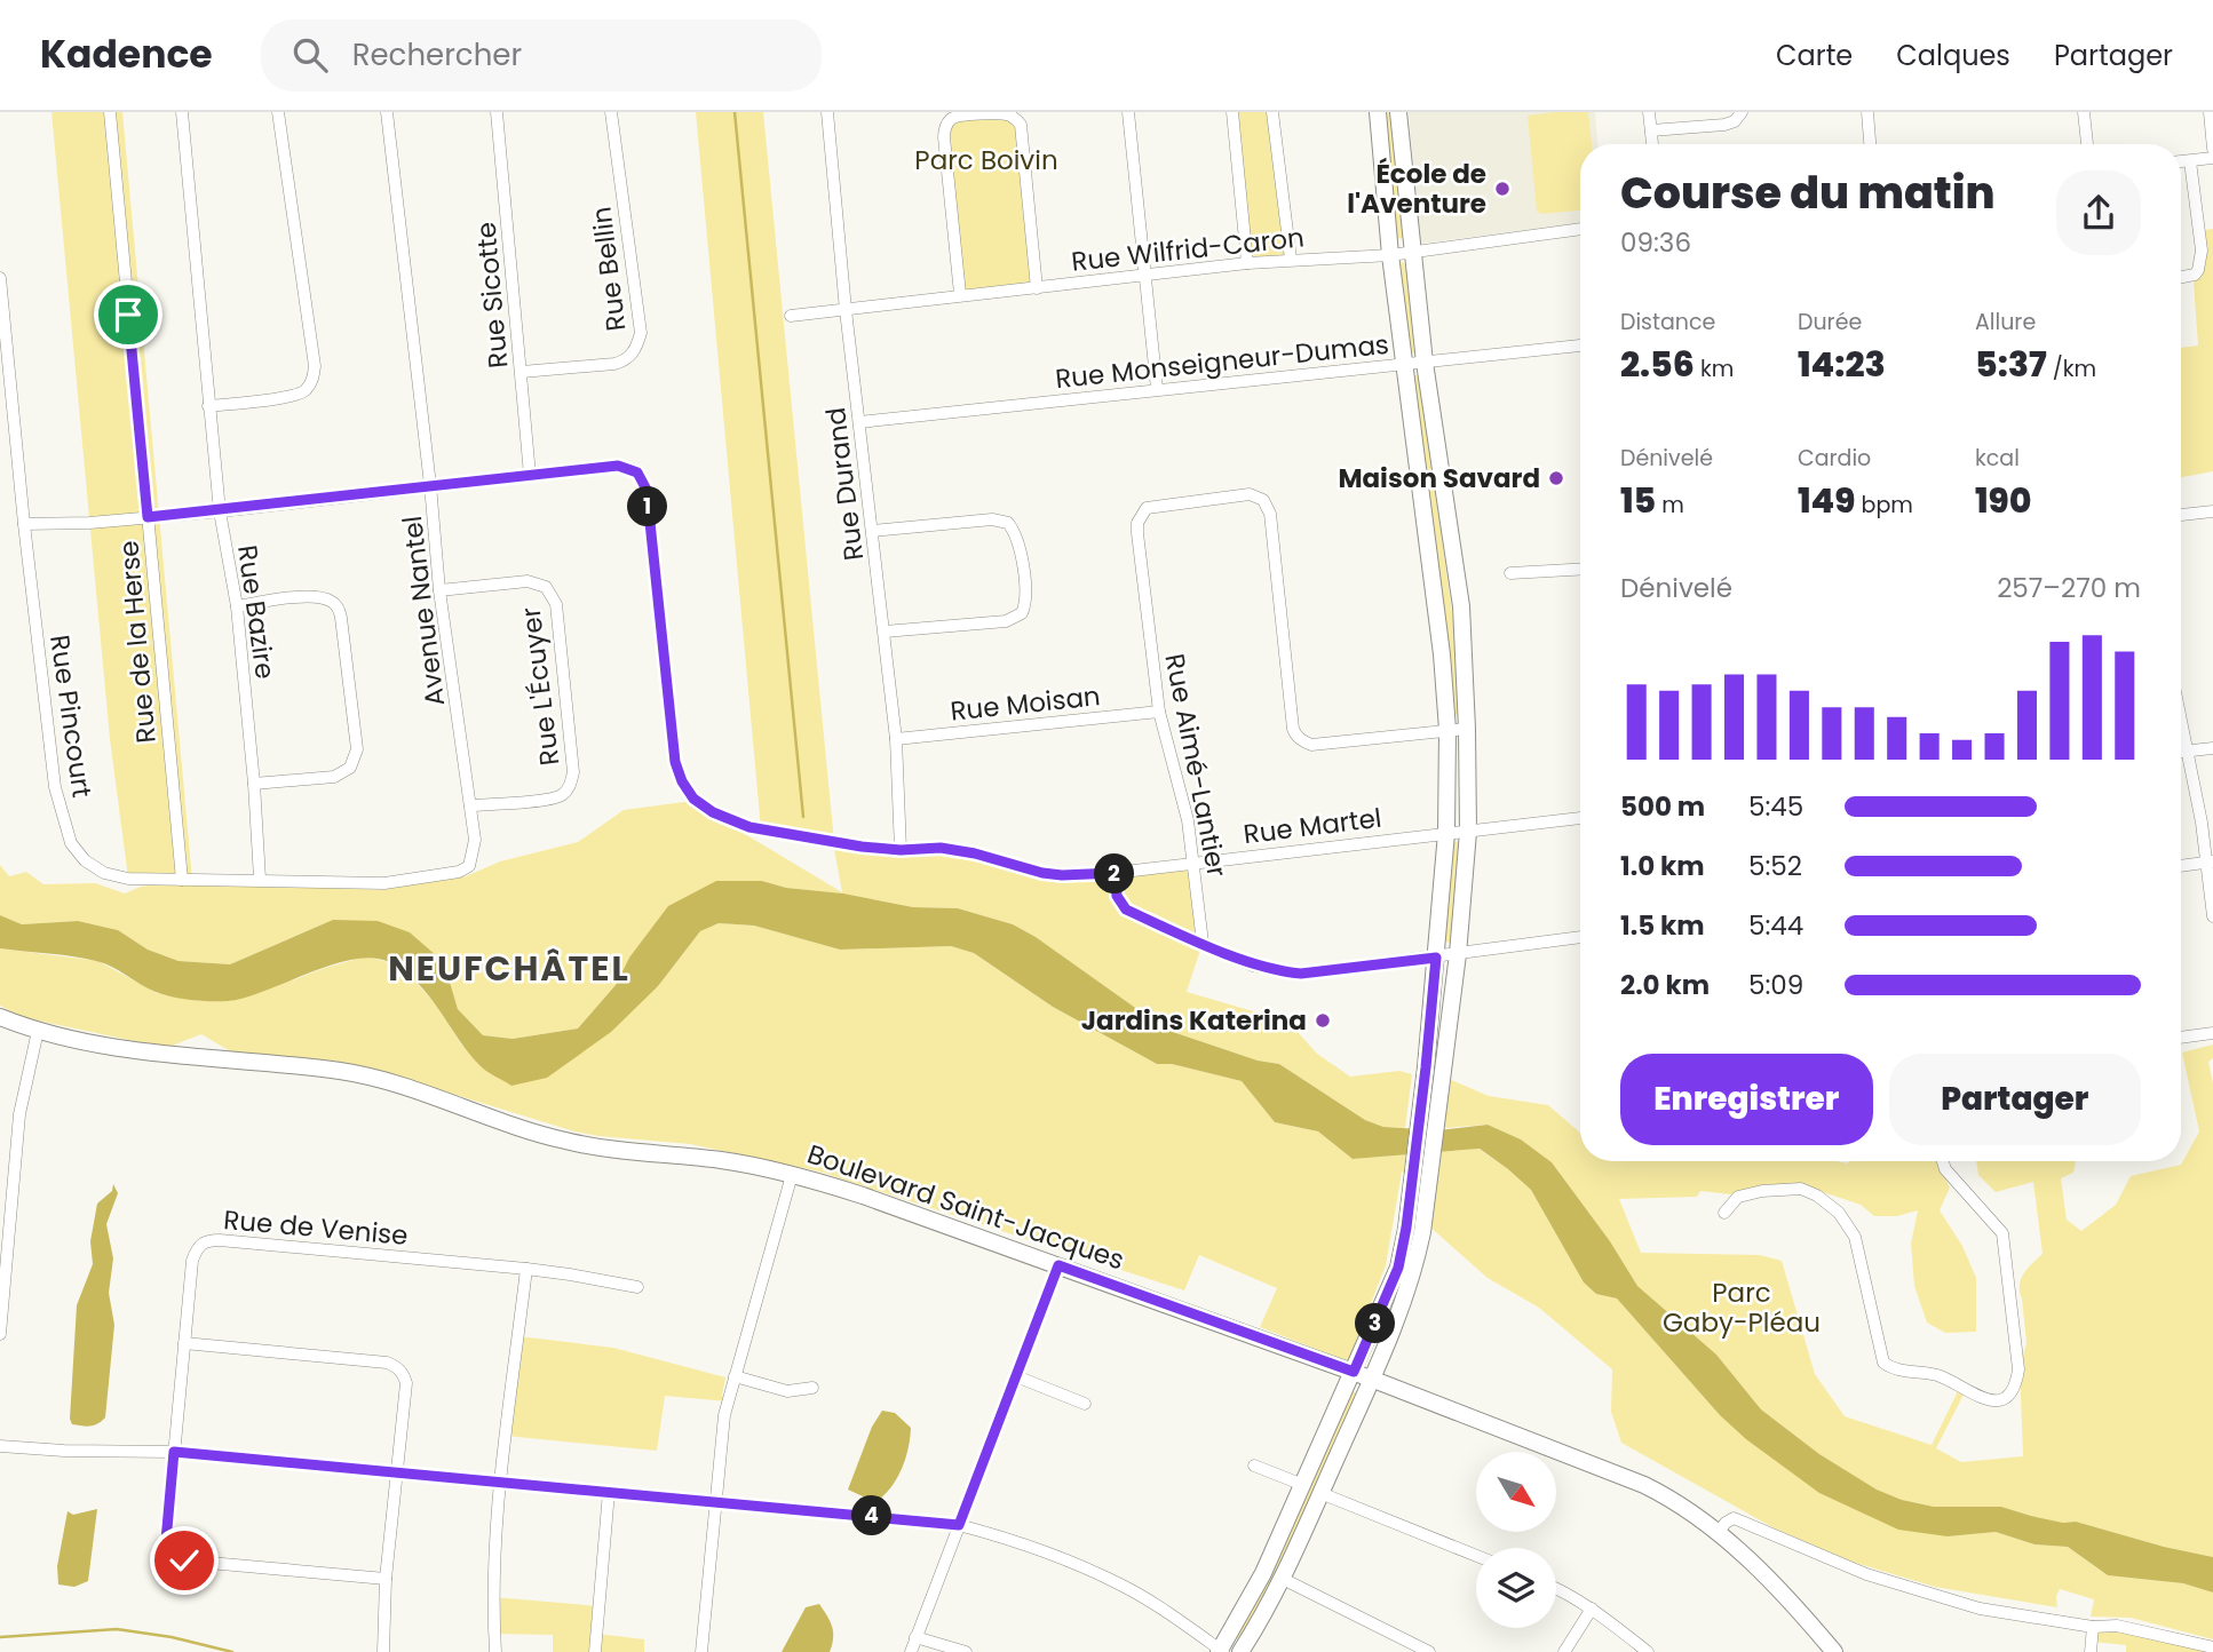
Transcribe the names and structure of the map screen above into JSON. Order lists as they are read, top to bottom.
{
  "streets": {
    "street": [
      "Rue Wilfrid-Caron",
      "Rue Bellin",
      "Rue Sicotte",
      "Rue Monseigneur-Dumas",
      "Rue Durand",
      "Avenue Nantel",
      "Rue Bazire",
      "Rue de la Herse",
      "Rue L'Écuyer",
      "Rue Moisan",
      "Rue Pincourt",
      "Rue Aimé-Lantier",
      "Rue Martel",
      "Boulevard Saint-Jacques",
      "Rue de Venise"
    ]
  },
  "crossings": [
    ["Rue Wilfrid-Caron", "Rue Durand"],
    ["Rue Bellin", "Rue Sicotte"],
    ["Rue Sicotte", "Rue Martel"],
    ["Rue Monseigneur-Dumas", "Rue Durand"],
    ["Rue Durand", "Rue Moisan"],
    ["Rue Durand", "Rue Martel"],
    ["Avenue Nantel", "Rue L'Écuyer"],
    ["Avenue Nantel", "Rue Pincourt"],
    ["Rue Bazire", "Rue Pincourt"],
    ["Rue de la Herse", "Rue Pincourt"],
    ["Rue Moisan", "Rue Aimé-Lantier"],
    ["Rue Aimé-Lantier", "Rue Martel"]
  ],
  "districts": ["NEUFCHÂTEL"],
  "parks": ["Parc Boivin", "Parc Gaby-Pléau"],
  "places": ["École de l'Aventure", "Maison Savard", "Jardins Katerina"],
  "north": "bottom right",
  "page": {
    "header": "Kadence",
    "search": "Rechercher",
    "nav": ["Carte", "Calques", "Partager"],
    "heading": ["Course du matin", "09:36"],
    "stats": [
      ["Distance", "2.56 km"],
      ["Durée", "14:23"],
      ["Allure", "5:37 /km"],
      ["Dénivelé", "15 m"],
      ["Cardio", "149 bpm"],
      ["kcal", "190"]
    ],
    "pins": [
      "1",
      "2",
      "3",
      "4"
    ],
    "chart": ["Dénivelé", "257–270 m"],
    "list": [
      {
        "name": "500 m",
        "note": "5:45"
      },
      {
        "name": "1.0 km",
        "note": "5:52"
      },
      {
        "name": "1.5 km",
        "note": "5:44"
      },
      {
        "name": "2.0 km",
        "note": "5:09"
      }
    ],
    "buttons": ["Enregistrer", "Partager"]
  }
}
